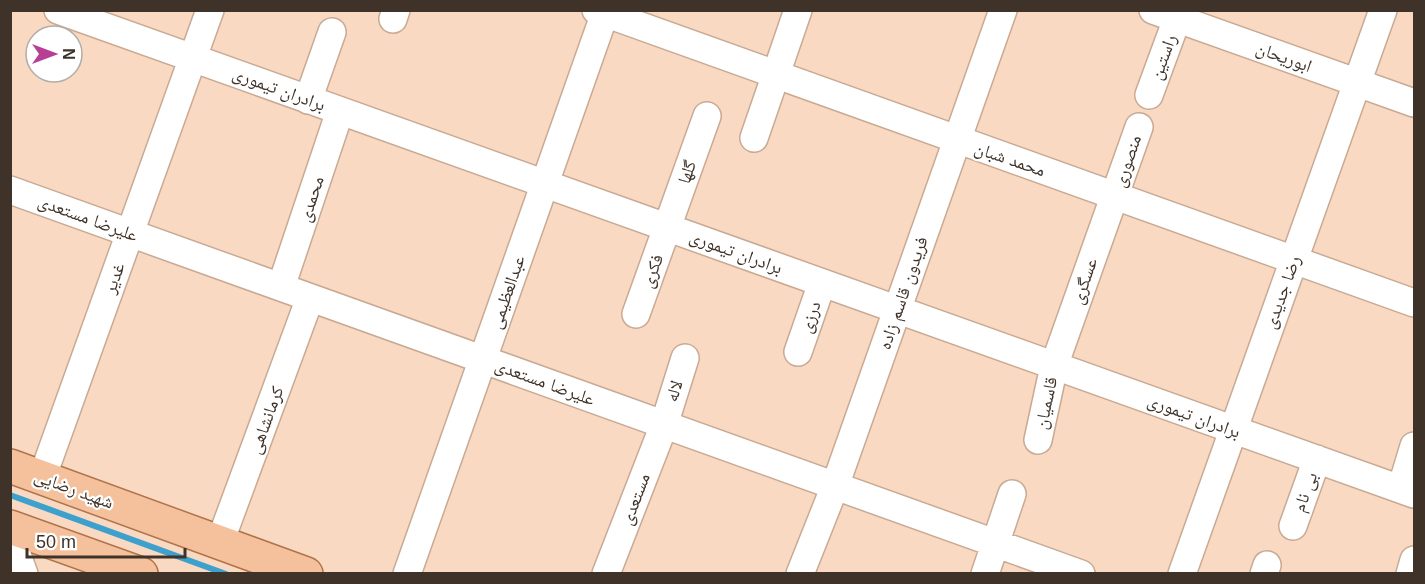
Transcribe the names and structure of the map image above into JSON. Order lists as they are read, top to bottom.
{
  "streets": {
    "main road": ["شهید رضایی"],
    "street": [
      "راستین",
      "ابوریحان",
      "برادران تیموری",
      "محمد شبان",
      "منصوری",
      "گلها",
      "محمدی",
      "علیرضا مستعدی",
      "فکری",
      "غدیر",
      "عسگری",
      "عبدالعظیمی",
      "رضا جدیدی",
      "فریدون قاسم زاده",
      "درزی",
      "لاله",
      "قاسمیان",
      "کرمانشاهی",
      "بی نام",
      "مستعدی"
    ]
  },
  "crossings": [
    ["راستین", "ابوریحان"],
    ["ابوریحان", "رضا جدیدی"],
    ["برادران تیموری", "گلها"],
    ["برادران تیموری", "محمدی"],
    ["برادران تیموری", "فکری"],
    ["برادران تیموری", "غدیر"],
    ["برادران تیموری", "عسگری"],
    ["برادران تیموری", "عبدالعظیمی"],
    ["برادران تیموری", "رضا جدیدی"],
    ["برادران تیموری", "فریدون قاسم زاده"],
    ["برادران تیموری", "درزی"],
    ["برادران تیموری", "قاسمیان"],
    ["برادران تیموری", "بی نام"],
    ["محمد شبان", "منصوری"],
    ["محمد شبان", "عسگری"],
    ["محمد شبان", "عبدالعظیمی"],
    ["محمد شبان", "رضا جدیدی"],
    ["محمد شبان", "فریدون قاسم زاده"],
    ["منصوری", "عسگری"],
    ["گلها", "فکری"],
    ["محمدی", "علیرضا مستعدی"],
    ["علیرضا مستعدی", "غدیر"],
    ["علیرضا مستعدی", "عبدالعظیمی"],
    ["علیرضا مستعدی", "فریدون قاسم زاده"],
    ["علیرضا مستعدی", "لاله"],
    ["علیرضا مستعدی", "کرمانشاهی"],
    ["علیرضا مستعدی", "مستعدی"],
    ["غدیر", "شهید رضایی"],
    ["عسگری", "قاسمیان"],
    ["لاله", "مستعدی"],
    ["کرمانشاهی", "شهید رضایی"]
  ],
  "scale_bar": "50 m",
  "north": "right"
}
